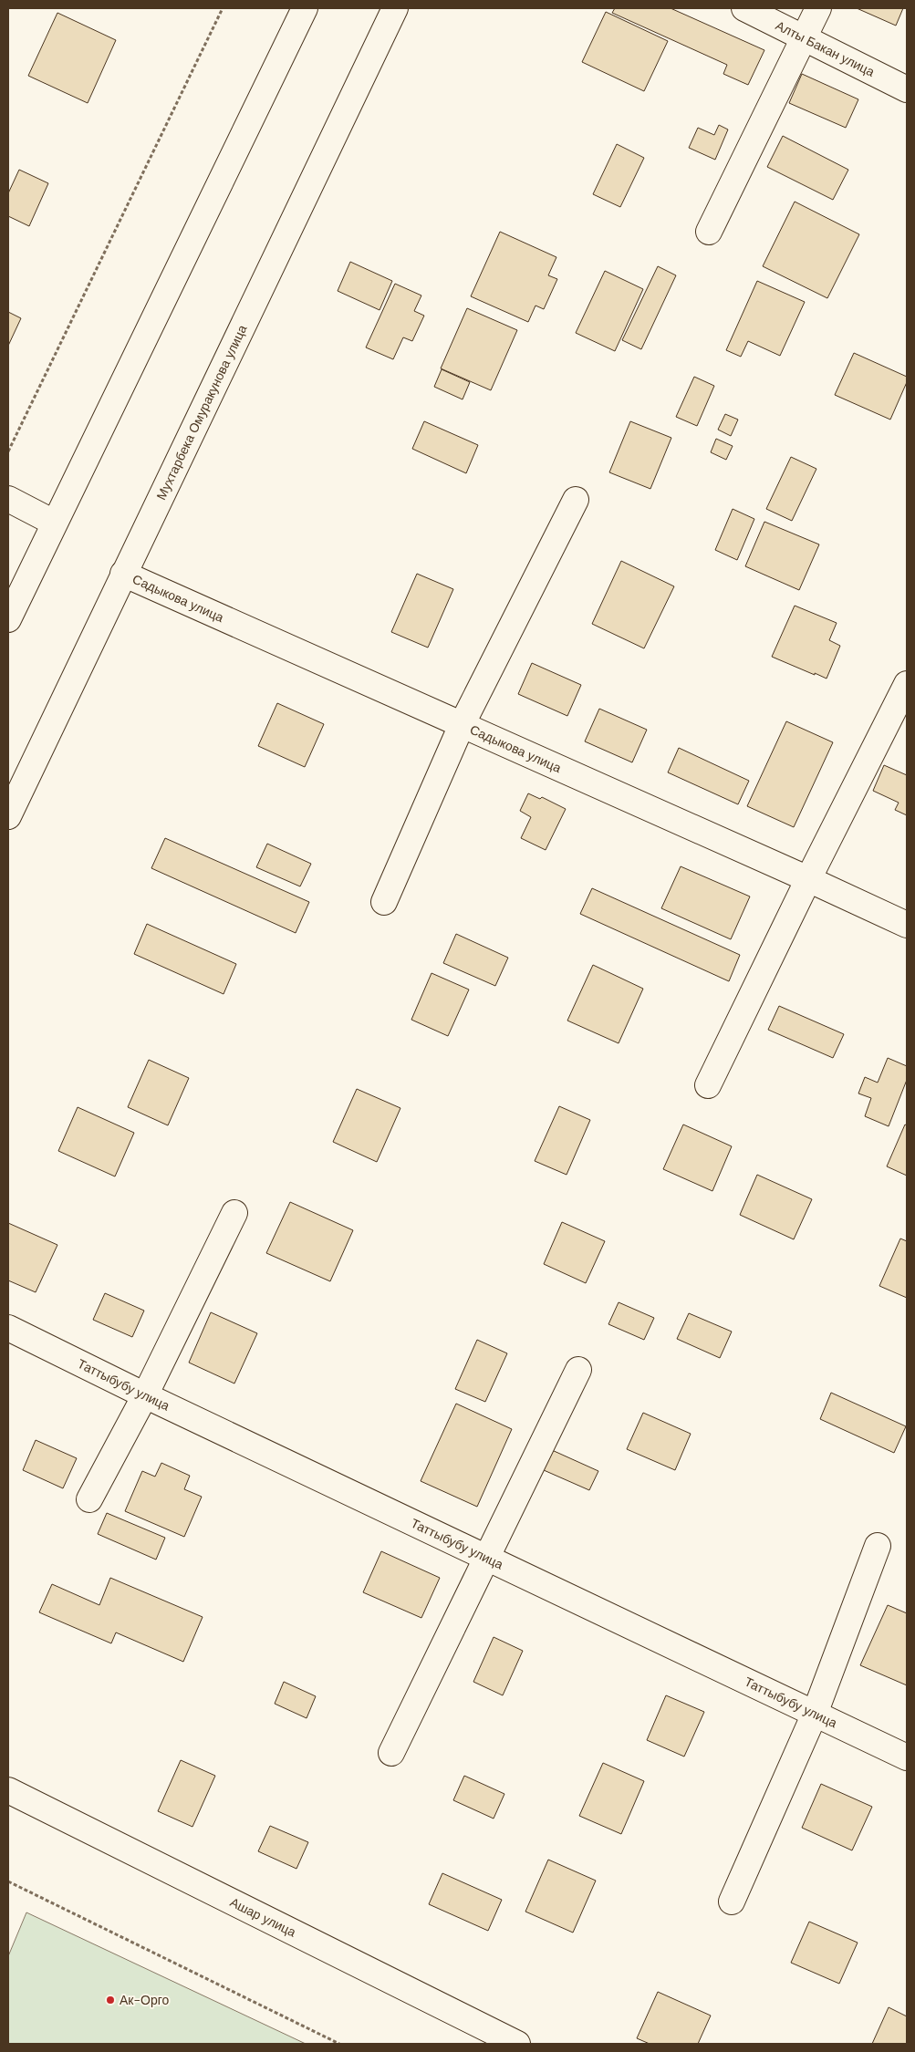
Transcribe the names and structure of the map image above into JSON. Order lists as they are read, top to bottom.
{
  "streets": {
    "street": [
      "Алты Бакан улица",
      "Мухтарбека Омуракунова улица",
      "Садыкова улица",
      "Таттыбубу улица",
      "Ашар улица"
    ]
  },
  "crossings": [
    ["Мухтарбека Омуракунова улица", "Садыкова улица"]
  ],
  "places": ["Ак-Орго"]
}
